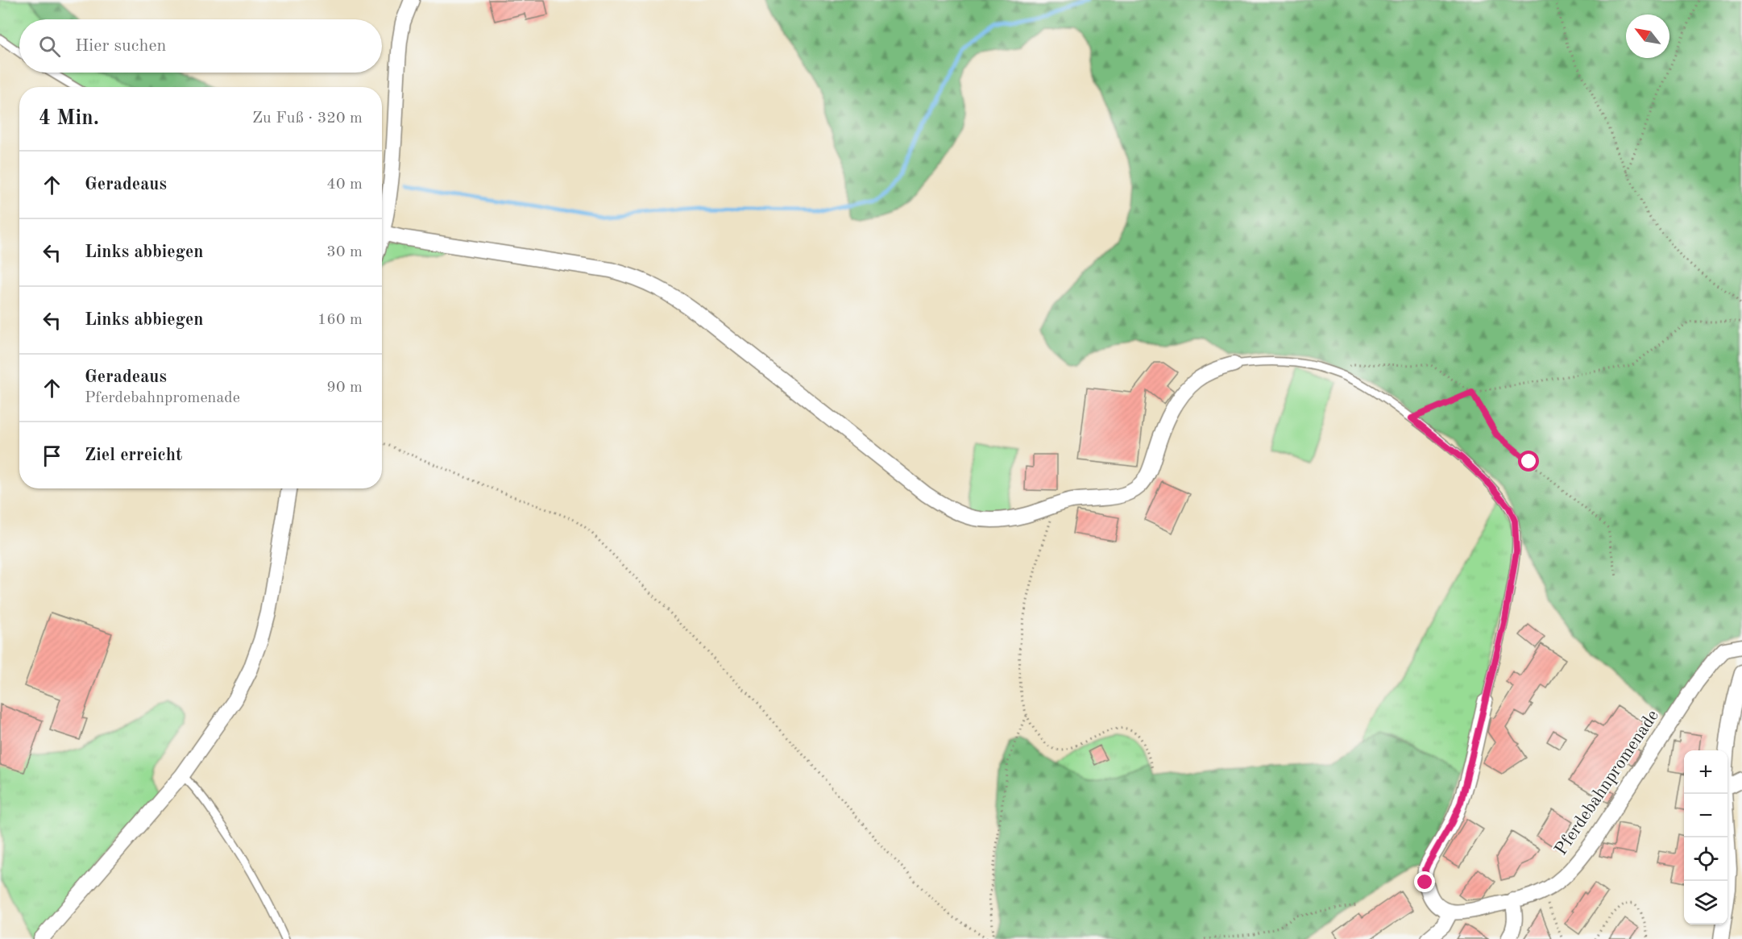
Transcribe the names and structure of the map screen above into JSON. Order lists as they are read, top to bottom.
{
  "streets": {
    "street": ["Pferdebahnpromenade"]
  },
  "north": "top left",
  "page": {
    "search": "Hier suchen",
    "heading": ["4 Min.", "Zu Fuß · 320 m"],
    "list": [
      ["Geradeaus", "40 m"],
      ["Links abbiegen", "30 m"],
      ["Links abbiegen", "160 m"],
      ["Geradeaus", "Pferdebahnpromenade", "90 m"],
      "Ziel erreicht"
    ],
    "map_buttons": ["+", "−"]
  }
}
